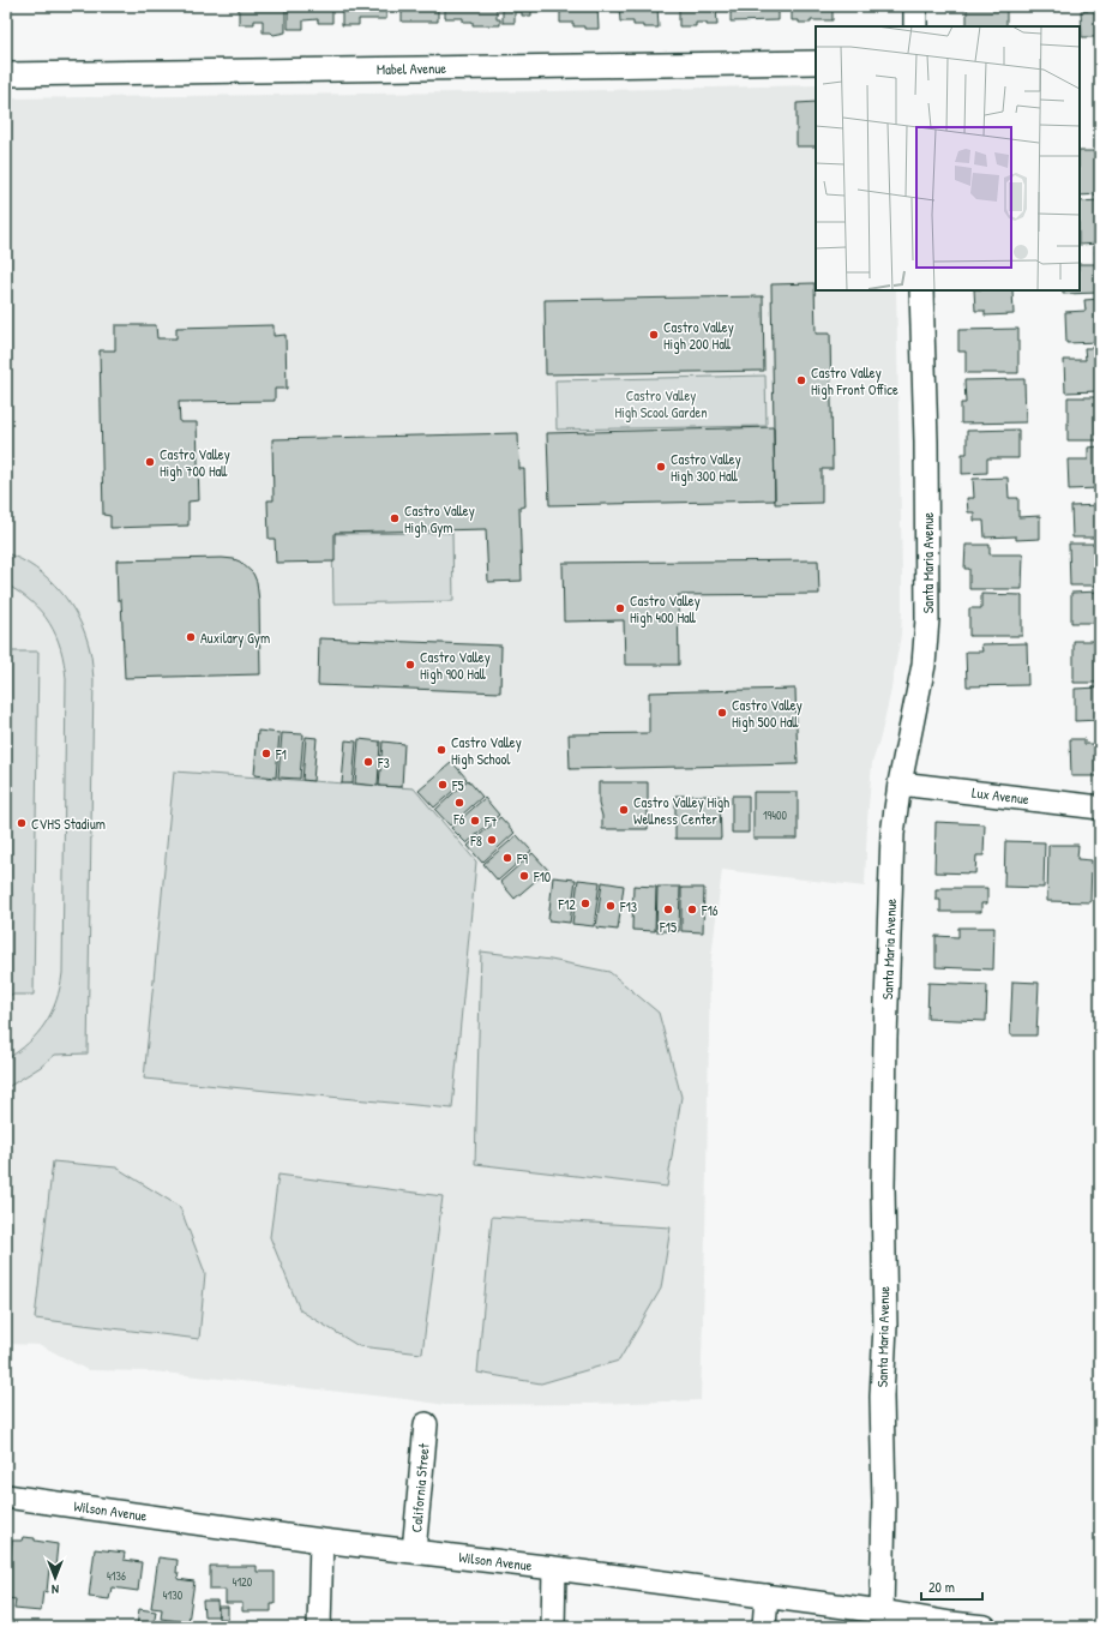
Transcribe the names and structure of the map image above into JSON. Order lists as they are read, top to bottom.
{
  "streets": {
    "street": [
      "Mabel Avenue",
      "Santa Maria Avenue",
      "Lux Avenue",
      "California Street",
      "Wilson Avenue"
    ]
  },
  "crossings": [
    ["Santa Maria Avenue", "Lux Avenue"],
    ["Santa Maria Avenue", "Wilson Avenue"],
    ["California Street", "Wilson Avenue"]
  ],
  "parks": ["Castro Valley High Scool Garden"],
  "places": [
    "Castro Valley High 200 Hall",
    "Castro Valley High Front Office",
    "Castro Valley High 700 Hall",
    "Castro Valley High 300 Hall",
    "Castro Valley High Gym",
    "Castro Valley High 400 Hall",
    "Auxilary Gym",
    "Castro Valley High 900 Hall",
    "Castro Valley High 500 Hall",
    "Castro Valley High School",
    "F1",
    "F3",
    "F5",
    "F6",
    "Castro Valley High Wellness Center",
    "F7",
    "CVHS Stadium",
    "F8",
    "F9",
    "F10",
    "F12",
    "F13",
    "F15",
    "F16"
  ],
  "house_numbers": [
    "19400",
    "4136",
    "4120",
    "4130"
  ],
  "scale_bar": "20 m",
  "north": "bottom"
}
